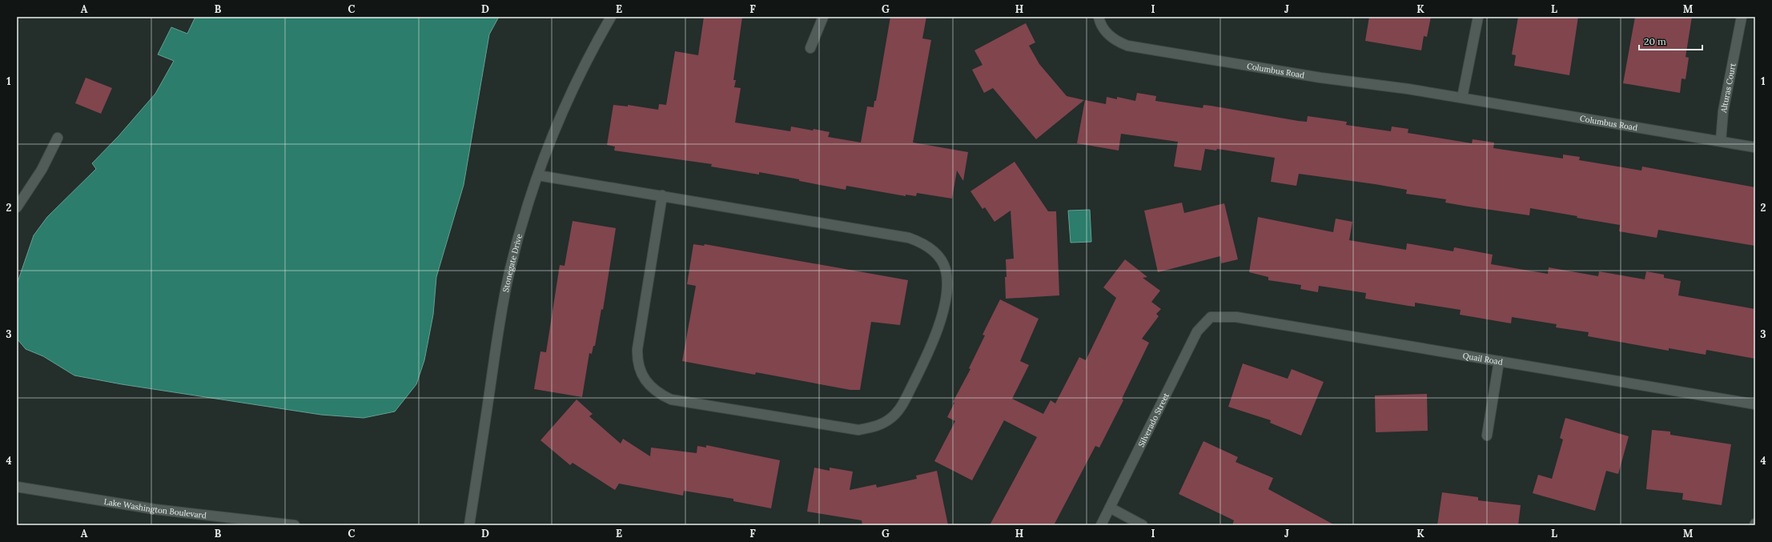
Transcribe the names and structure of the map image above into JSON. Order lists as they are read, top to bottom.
{
  "streets": {
    "street": [
      "Columbus Road",
      "Alturas Court",
      "Stonegate Drive",
      "Quail Road",
      "Silverado Street",
      "Lake Washington Boulevard"
    ]
  },
  "crossings": [
    ["Columbus Road", "Alturas Court"],
    ["Quail Road", "Silverado Street"]
  ],
  "scale_bar": "20 m",
  "grid": {
    "columns": [
      "A",
      "B",
      "C",
      "D",
      "E",
      "F",
      "G",
      "H",
      "I",
      "J",
      "K",
      "L",
      "M"
    ],
    "rows": [
      "1",
      "2",
      "3",
      "4"
    ]
  }
}
